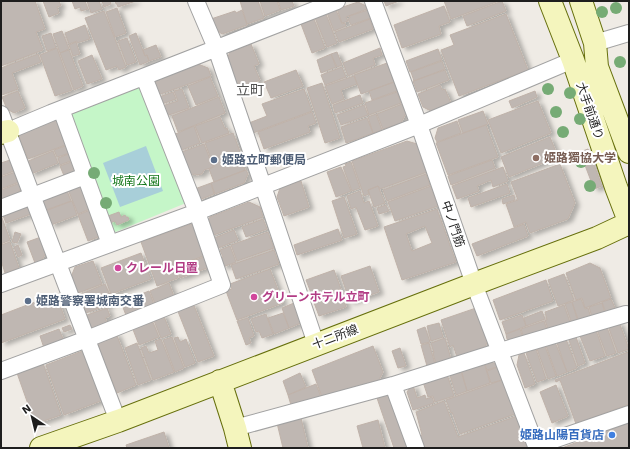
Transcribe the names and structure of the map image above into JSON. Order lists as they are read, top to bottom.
{
  "streets": {
    "street": ["大手前通り", "中ノ門筋", "十二所線"]
  },
  "crossings": [
    ["大手前通り", "十二所線"],
    ["中ノ門筋", "十二所線"]
  ],
  "districts": ["立町"],
  "parks": ["城南公園"],
  "places": [
    "姫路獨協大学",
    "姫路立町郵便局",
    "クレール日置",
    "グリーンホテル立町",
    "姫路警察署城南交番",
    "姫路山陽百貨店"
  ],
  "north": "top left"
}
